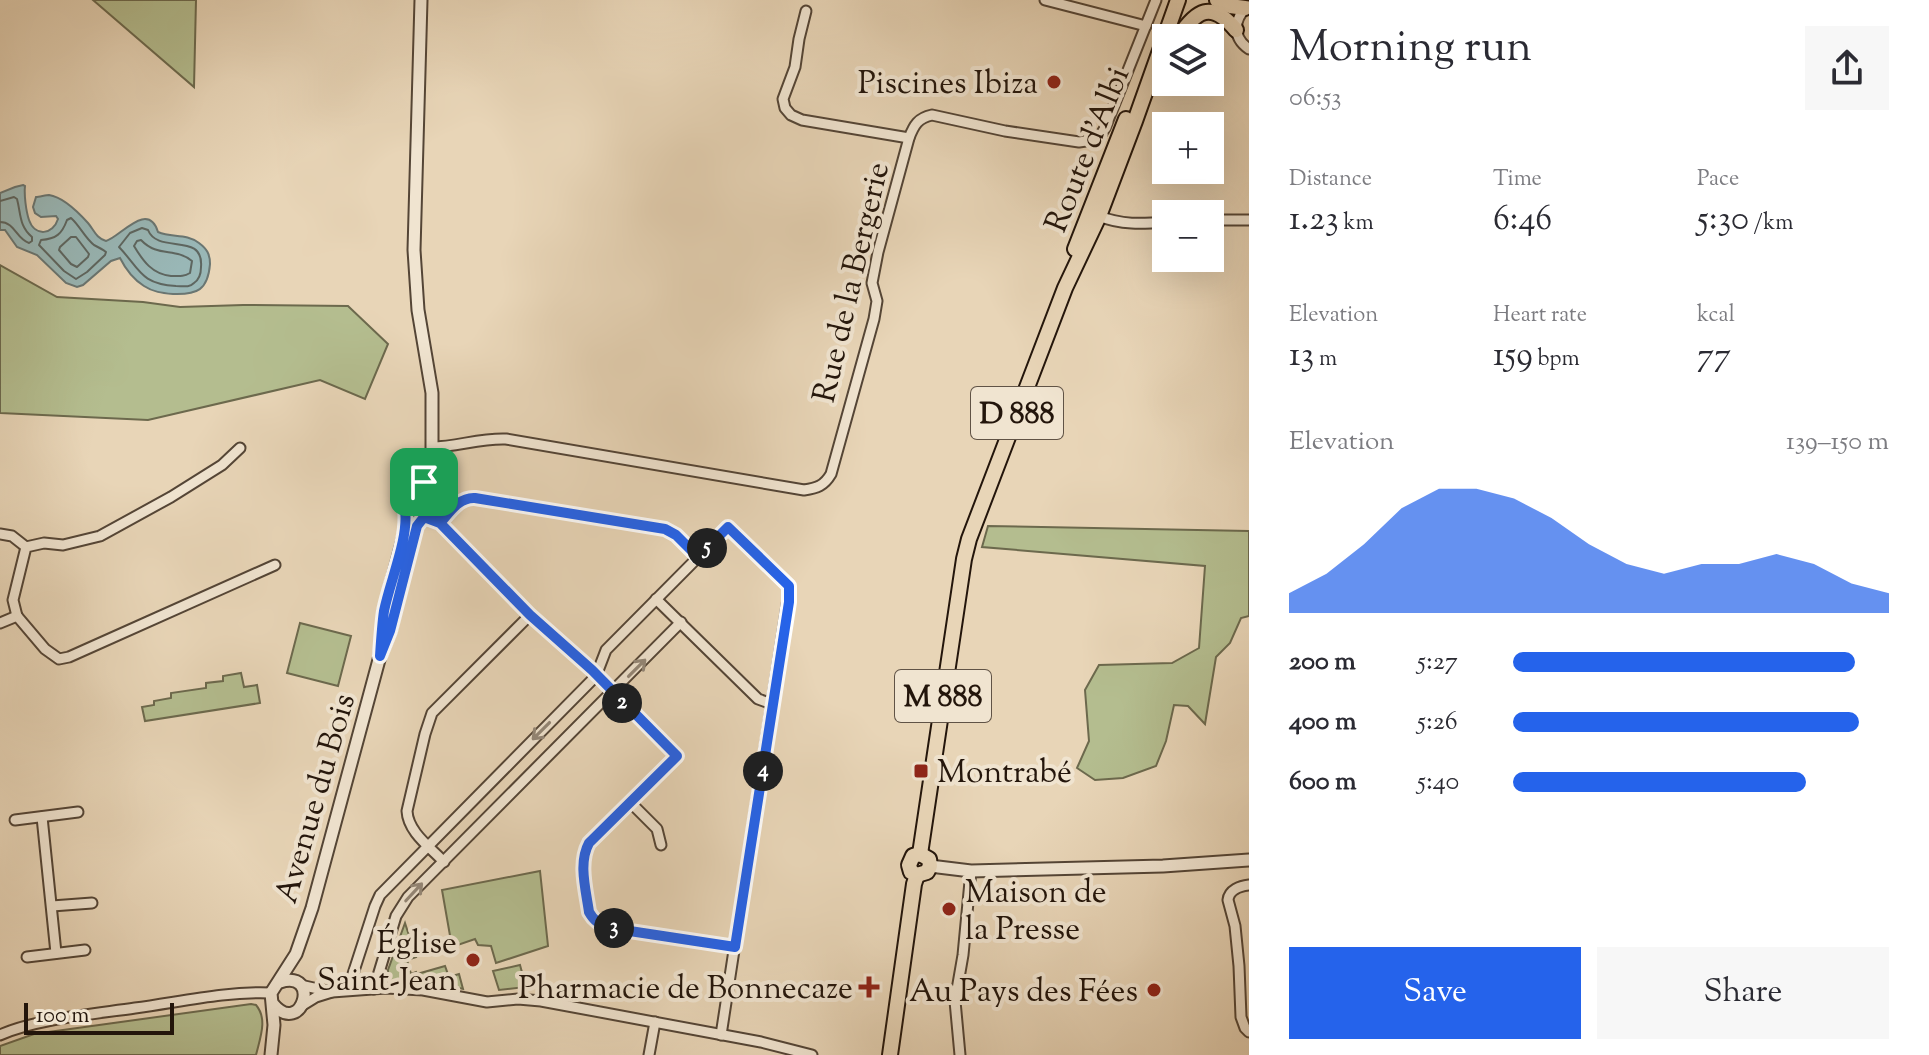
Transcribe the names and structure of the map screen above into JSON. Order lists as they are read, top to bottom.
{
  "streets": {
    "main road": ["Route d'Albi", "D 888", "M 888"],
    "street": ["Rue de la Bergerie", "Avenue du Bois"]
  },
  "places": {
    "other": [
      "Piscines Ibiza",
      "Maison de la Presse",
      "Église Saint-Jean",
      "Au Pays des Fées"
    ],
    "transit": ["Montrabé"],
    "health": ["Pharmacie de Bonnecaze"]
  },
  "scale_bar": "100 m",
  "page": {
    "heading": ["Morning run", "06:53"],
    "map_buttons": ["+", "−"],
    "stats": [
      ["Distance", "1.23 km"],
      ["Time", "6:46"],
      ["Pace", "5:30 /km"],
      ["Elevation", "13 m"],
      ["Heart rate", "159 bpm"],
      ["kcal", "77"]
    ],
    "chart": ["Elevation", "139–150 m"],
    "pins": [
      "5",
      "2",
      "4",
      "3"
    ],
    "list": [
      {
        "name": "200 m",
        "note": "5:27"
      },
      {
        "name": "400 m",
        "note": "5:26"
      },
      {
        "name": "600 m",
        "note": "5:40"
      }
    ],
    "buttons": ["Save", "Share"],
    "scale": "100 m"
  }
}
